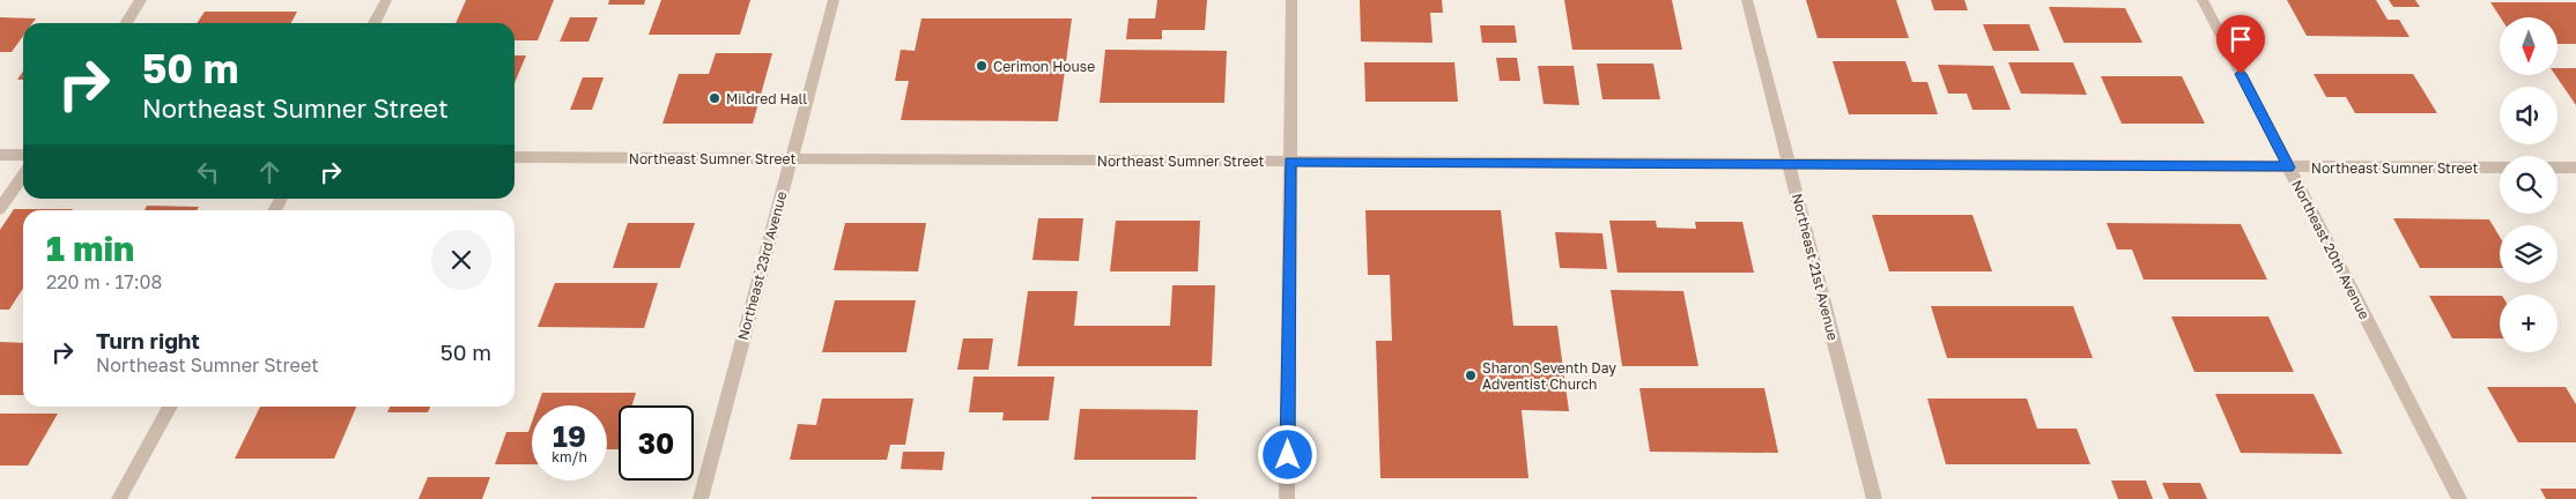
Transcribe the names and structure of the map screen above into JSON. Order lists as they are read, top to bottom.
{
  "streets": {
    "street": [
      "Northeast Sumner Street",
      "Northeast 20th Avenue",
      "Northeast 23rd Avenue",
      "Northeast 21st Avenue"
    ]
  },
  "crossings": [
    ["Northeast Sumner Street", "Northeast 20th Avenue"],
    ["Northeast Sumner Street", "Northeast 23rd Avenue"],
    ["Northeast Sumner Street", "Northeast 21st Avenue"]
  ],
  "places": ["Cerimon House", "Mildred Hall", "Sharon Seventh Day Adventist Church"],
  "north": "bottom",
  "page": {
    "map_buttons": "+",
    "turn": ["50 m", "Northeast Sumner Street"],
    "heading": ["1 min", "220 m · 17:08"],
    "list": [
      {
        "name": "Turn right",
        "note": "Northeast Sumner Street",
        "value": "50 m"
      }
    ],
    "speed": "19 km/h",
    "limit": "30"
  }
}
